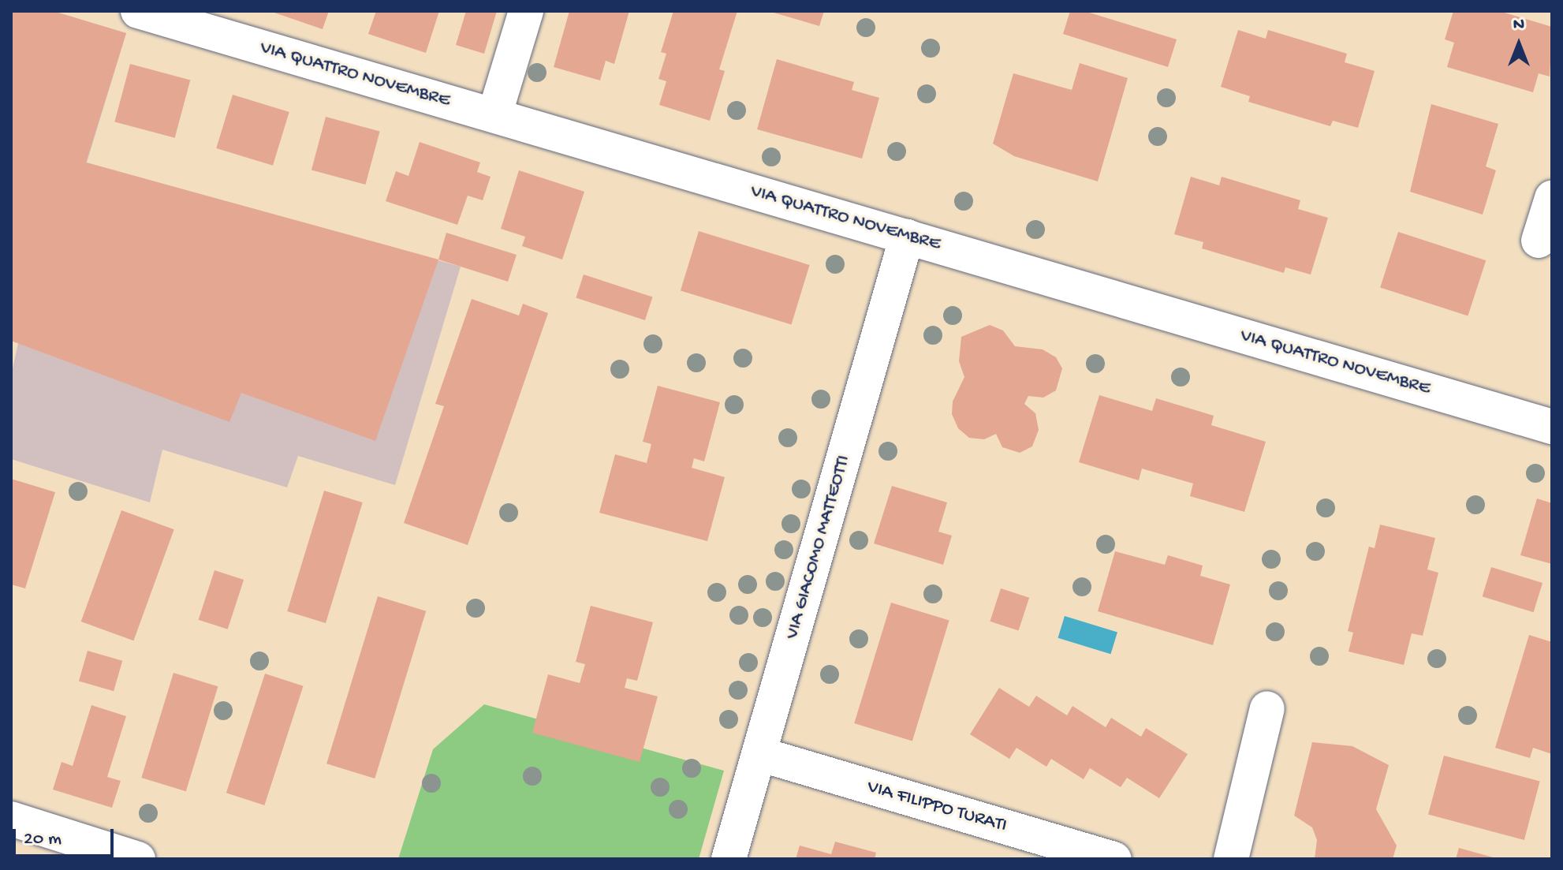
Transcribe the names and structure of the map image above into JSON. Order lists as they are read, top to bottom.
{
  "streets": {
    "street": ["VIA QUATTRO NOVEMBRE", "VIA GIACOMO MATTEOTTI", "VIA FILIPPO TURATI"]
  },
  "crossings": [
    ["VIA QUATTRO NOVEMBRE", "VIA GIACOMO MATTEOTTI"],
    ["VIA GIACOMO MATTEOTTI", "VIA FILIPPO TURATI"]
  ],
  "scale_bar": "20 m",
  "north": "top"
}
